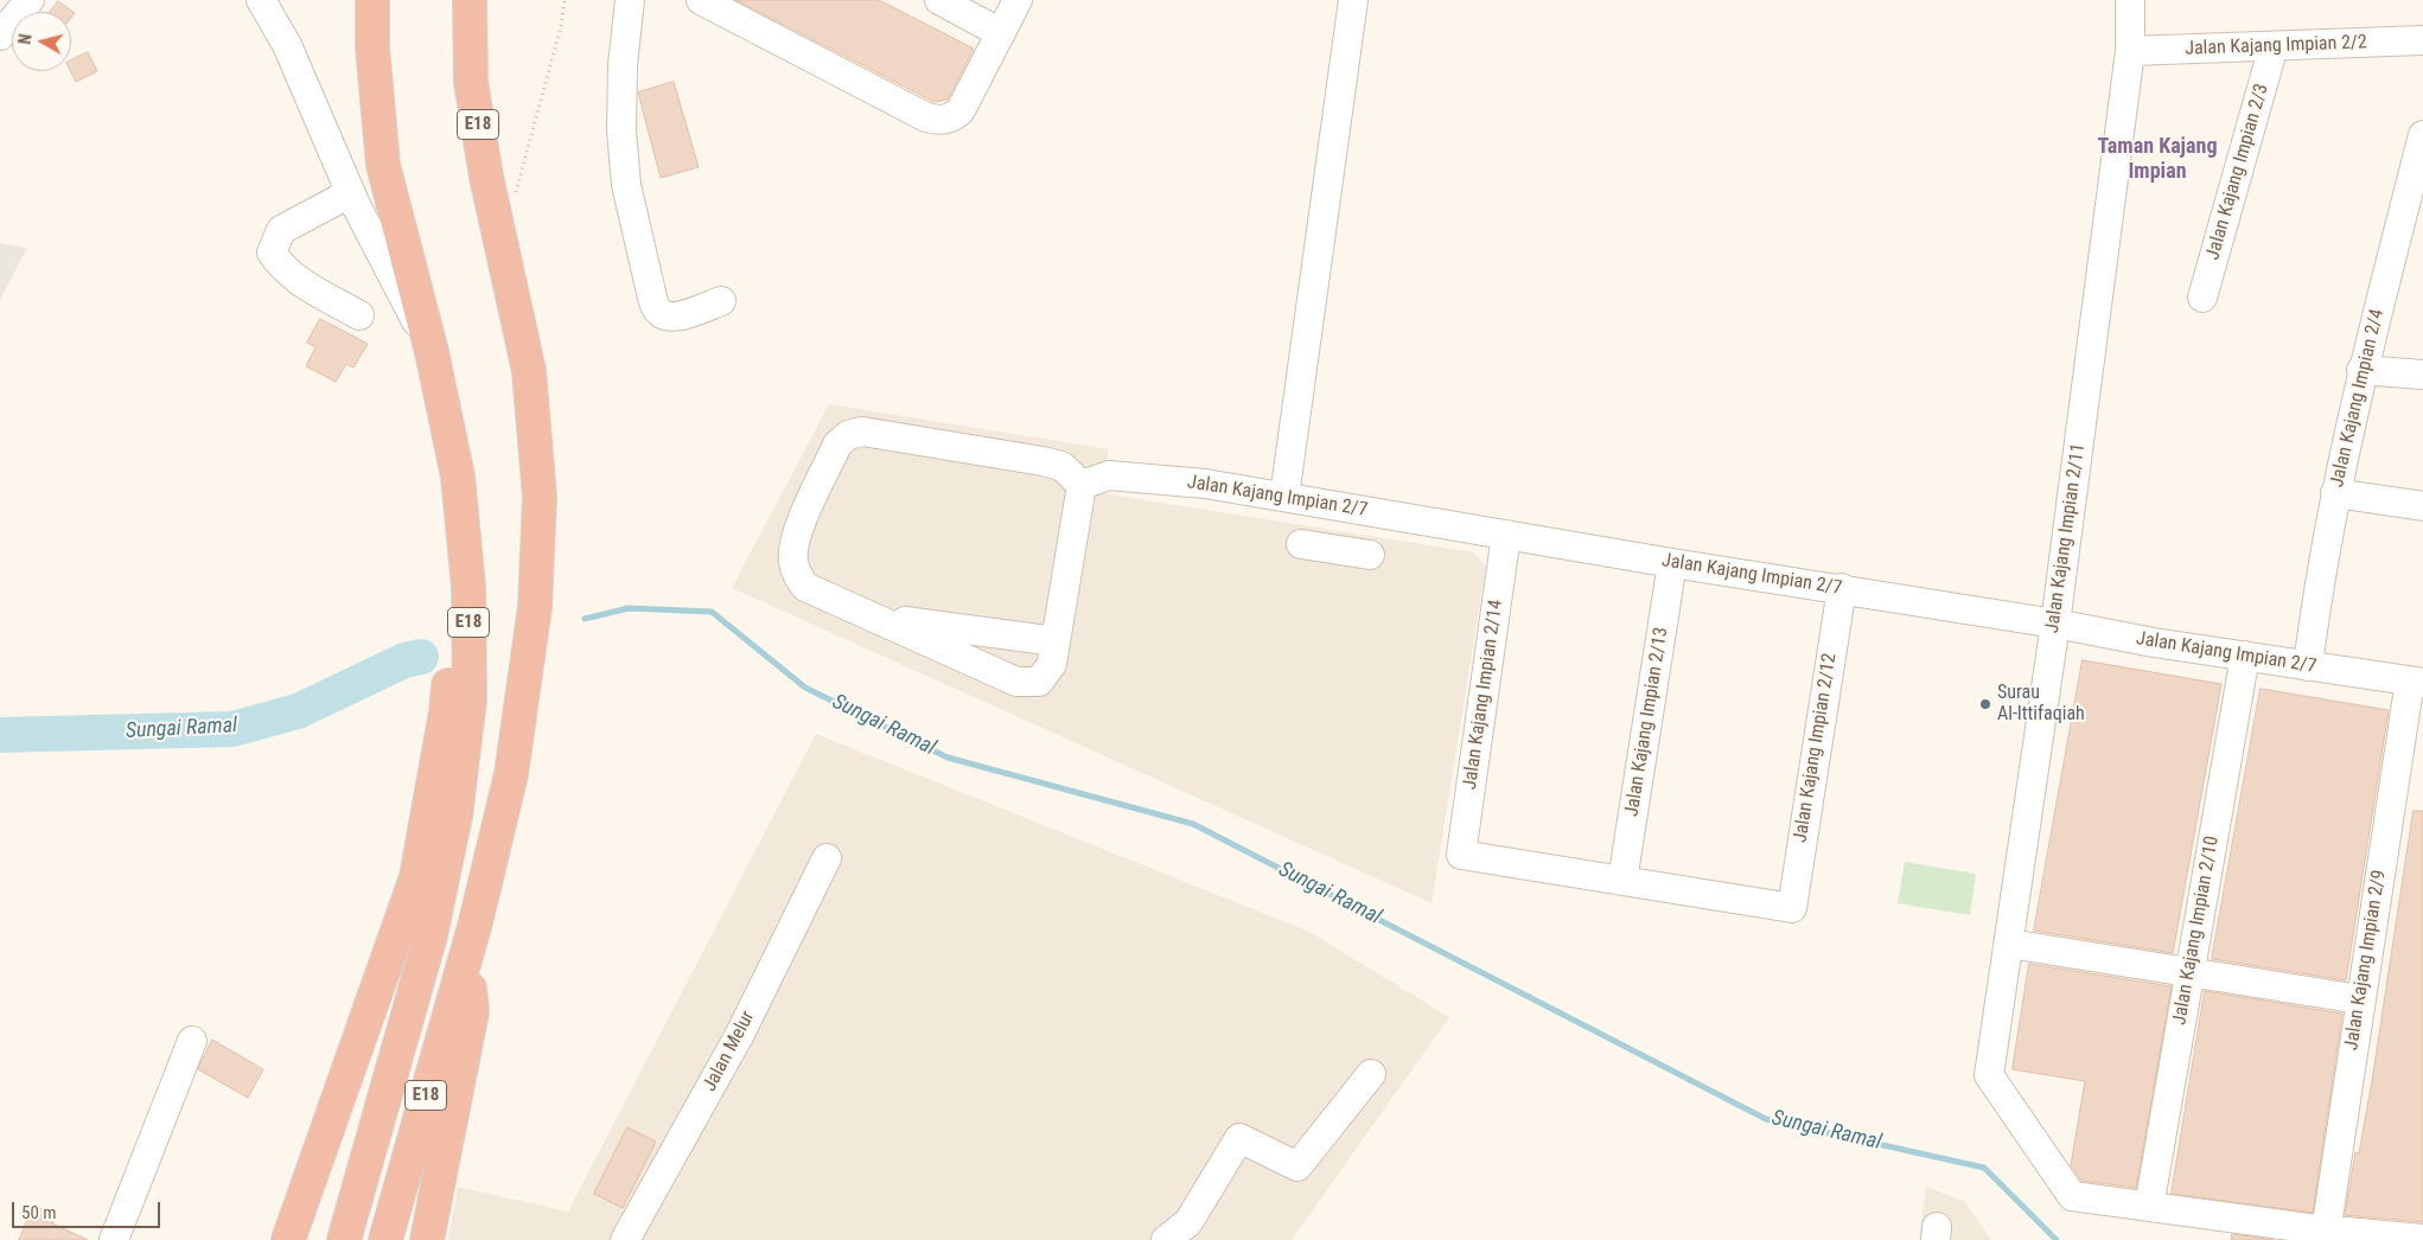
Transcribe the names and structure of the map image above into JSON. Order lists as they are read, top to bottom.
{
  "streets": {
    "highway": ["E18"],
    "street": [
      "Jalan Kajang Impian 2/2",
      "Jalan Kajang Impian 2/3",
      "Jalan Kajang Impian 2/4",
      "Jalan Kajang Impian 2/7",
      "Jalan Kajang Impian 2/11",
      "Jalan Kajang Impian 2/14",
      "Jalan Kajang Impian 2/13",
      "Jalan Kajang Impian 2/12",
      "Jalan Kajang Impian 2/10",
      "Jalan Kajang Impian 2/9",
      "Jalan Melur"
    ]
  },
  "crossings": [
    ["Jalan Kajang Impian 2/2", "Jalan Kajang Impian 2/3"],
    ["Jalan Kajang Impian 2/2", "Jalan Kajang Impian 2/11"],
    ["Jalan Kajang Impian 2/4", "Jalan Kajang Impian 2/7"],
    ["Jalan Kajang Impian 2/7", "Jalan Kajang Impian 2/11"],
    ["Jalan Kajang Impian 2/7", "Jalan Kajang Impian 2/14"],
    ["Jalan Kajang Impian 2/7", "Jalan Kajang Impian 2/13"],
    ["Jalan Kajang Impian 2/7", "Jalan Kajang Impian 2/12"],
    ["Jalan Kajang Impian 2/7", "Jalan Kajang Impian 2/10"],
    ["Jalan Kajang Impian 2/7", "Jalan Kajang Impian 2/9"],
    ["Jalan Kajang Impian 2/11", "Jalan Kajang Impian 2/10"],
    ["Jalan Kajang Impian 2/14", "Jalan Kajang Impian 2/13"],
    ["Jalan Kajang Impian 2/14", "Jalan Kajang Impian 2/12"],
    ["Jalan Kajang Impian 2/13", "Jalan Kajang Impian 2/12"]
  ],
  "districts": ["Taman Kajang Impian"],
  "water": ["Sungai Ramal"],
  "places": ["Surau Al-Ittifaqiah"],
  "scale_bar": "50 m",
  "north": "left"
}
